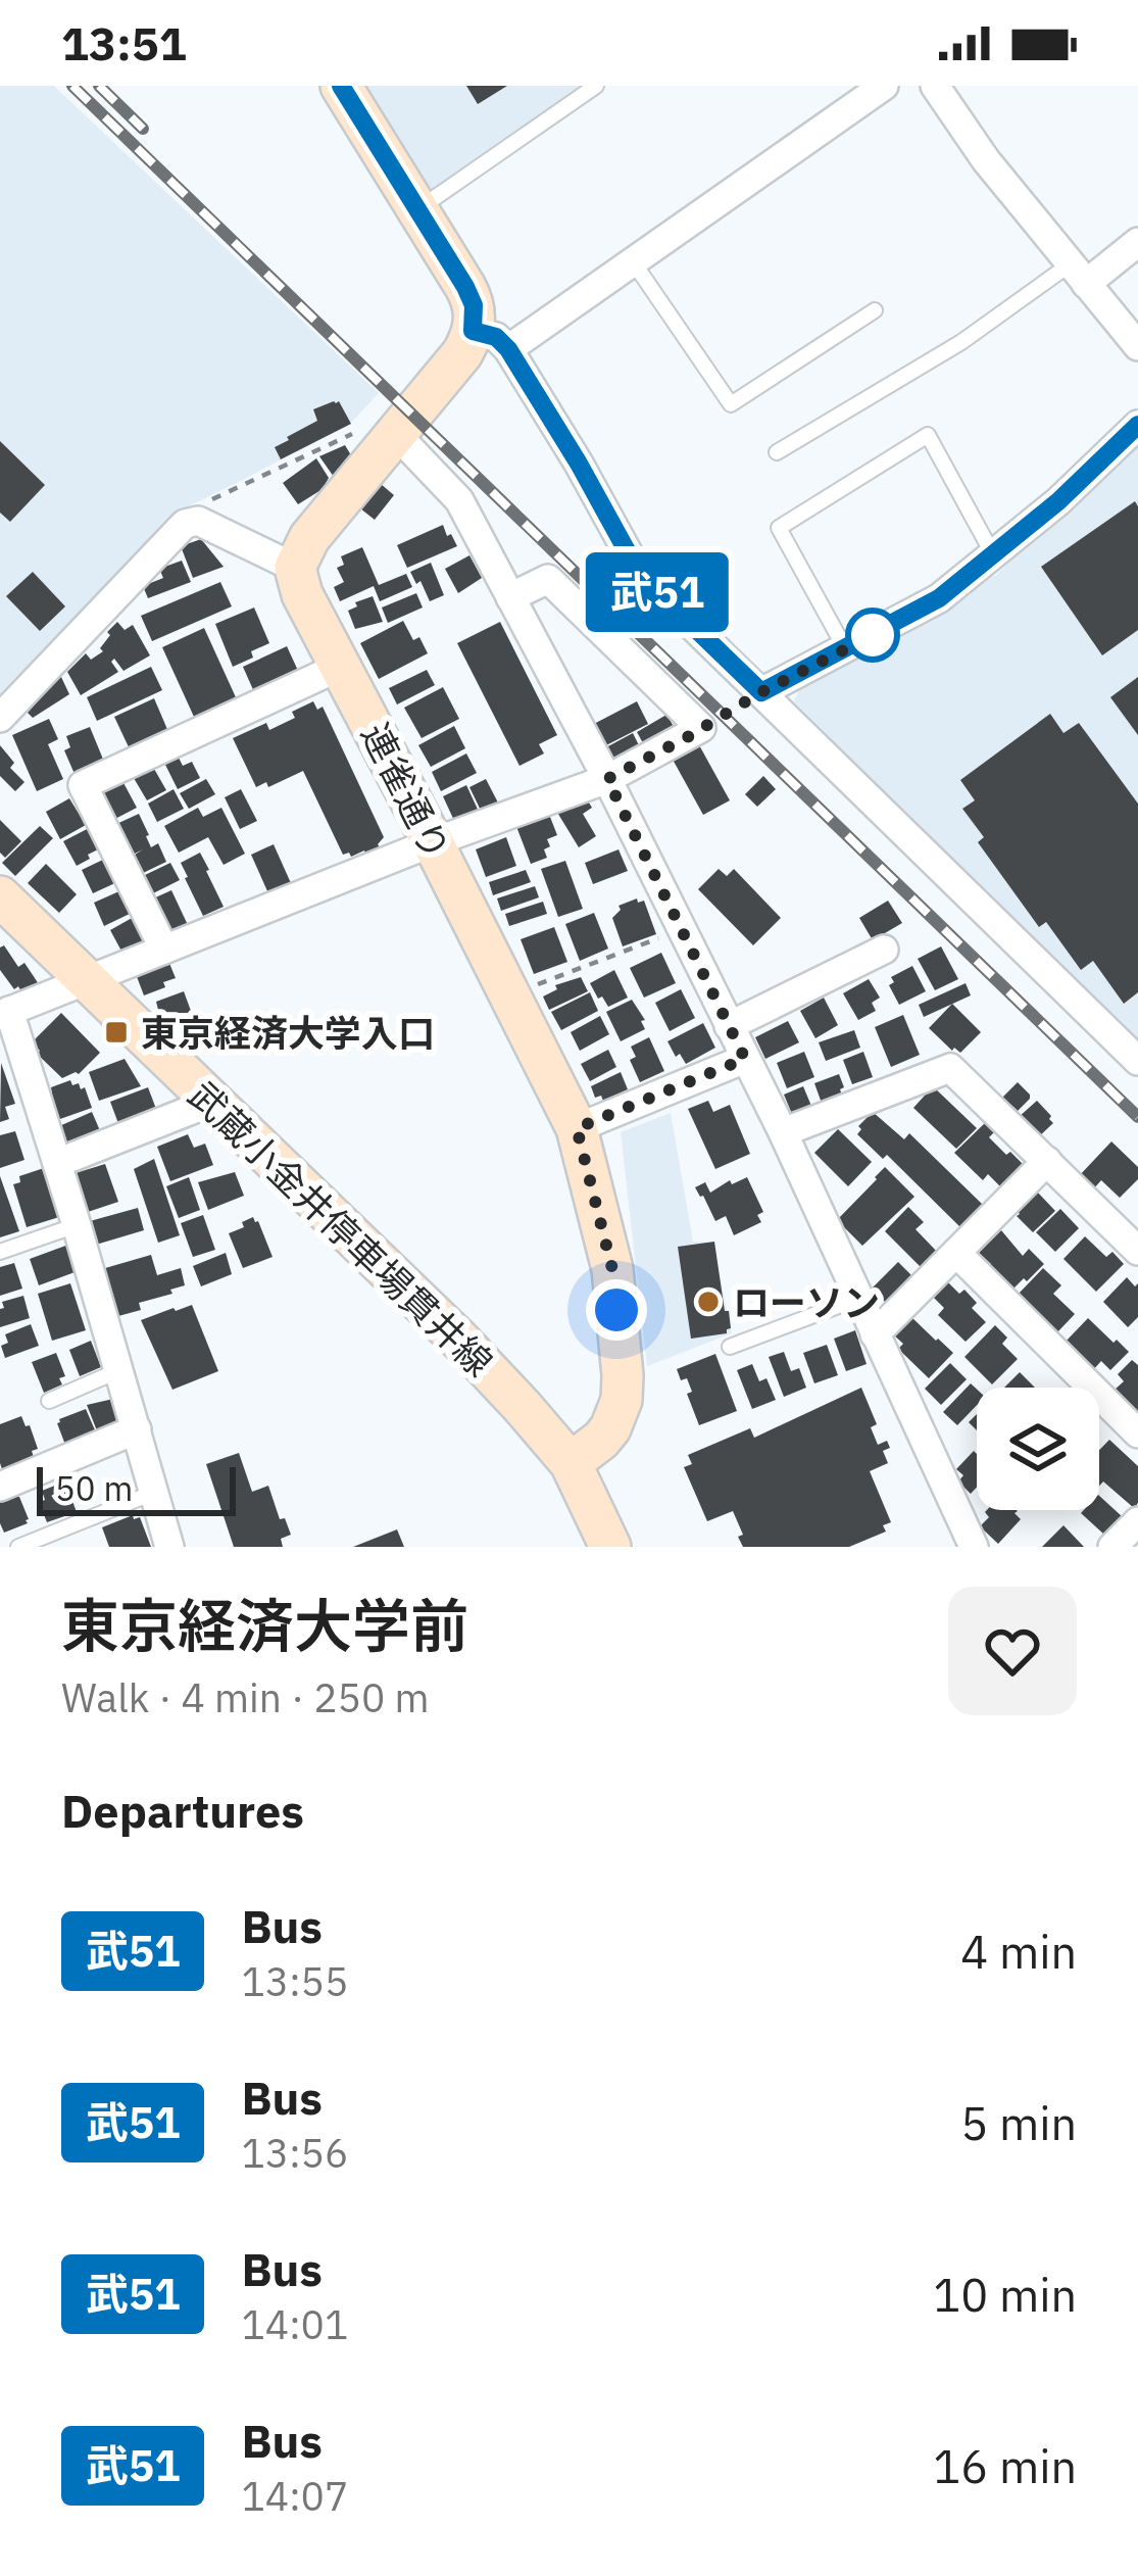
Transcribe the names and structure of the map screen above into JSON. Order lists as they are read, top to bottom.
{
  "streets": {
    "main road": ["連雀通り", "武蔵小金井停車場貫井線"]
  },
  "crossings": [
    ["連雀通り", "武蔵小金井停車場貫井線"]
  ],
  "places": {
    "transit": ["東京経済大学入口"],
    "other": ["ローソン"]
  },
  "lines": ["bus line 武51"],
  "scale_bar": "50 m",
  "page": {
    "status": "13:51",
    "on_map": "武51",
    "scale": "50 m",
    "heading": [
      ["東京経済大学前", "Walk · 4 min · 250 m"],
      "Departures"
    ],
    "list": [
      {
        "mark": "武51",
        "name": "Bus",
        "note": "13:55",
        "value": "4 min"
      },
      {
        "mark": "武51",
        "name": "Bus",
        "note": "13:56",
        "value": "5 min"
      },
      {
        "mark": "武51",
        "name": "Bus",
        "note": "14:01",
        "value": "10 min"
      },
      {
        "mark": "武51",
        "name": "Bus",
        "note": "14:07",
        "value": "16 min"
      }
    ]
  }
}
